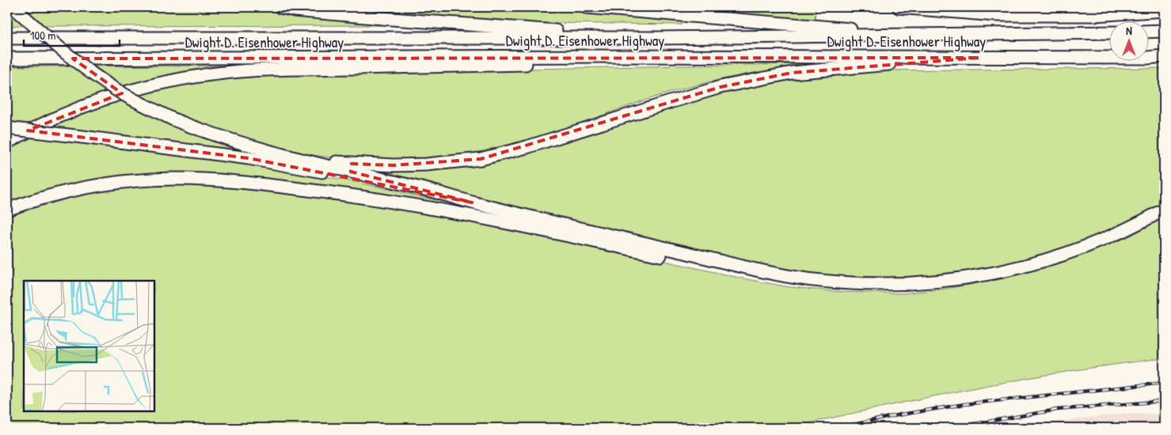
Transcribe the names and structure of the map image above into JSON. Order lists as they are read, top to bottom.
{
  "streets": {
    "highway": ["Dwight D. Eisenhower Highway"]
  },
  "scale_bar": "100 m",
  "north": "top"
}
